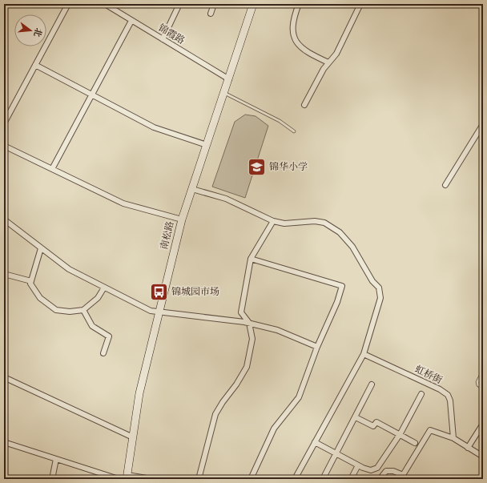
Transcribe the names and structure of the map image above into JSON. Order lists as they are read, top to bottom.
{
  "streets": {
    "street": ["锦霞路", "南松路", "虹桥街"]
  },
  "crossings": [
    ["锦霞路", "南松路"]
  ],
  "places": {
    "school or university": ["锦华小学"],
    "bus stop": ["锦城园市场"]
  },
  "north": "right"
}
